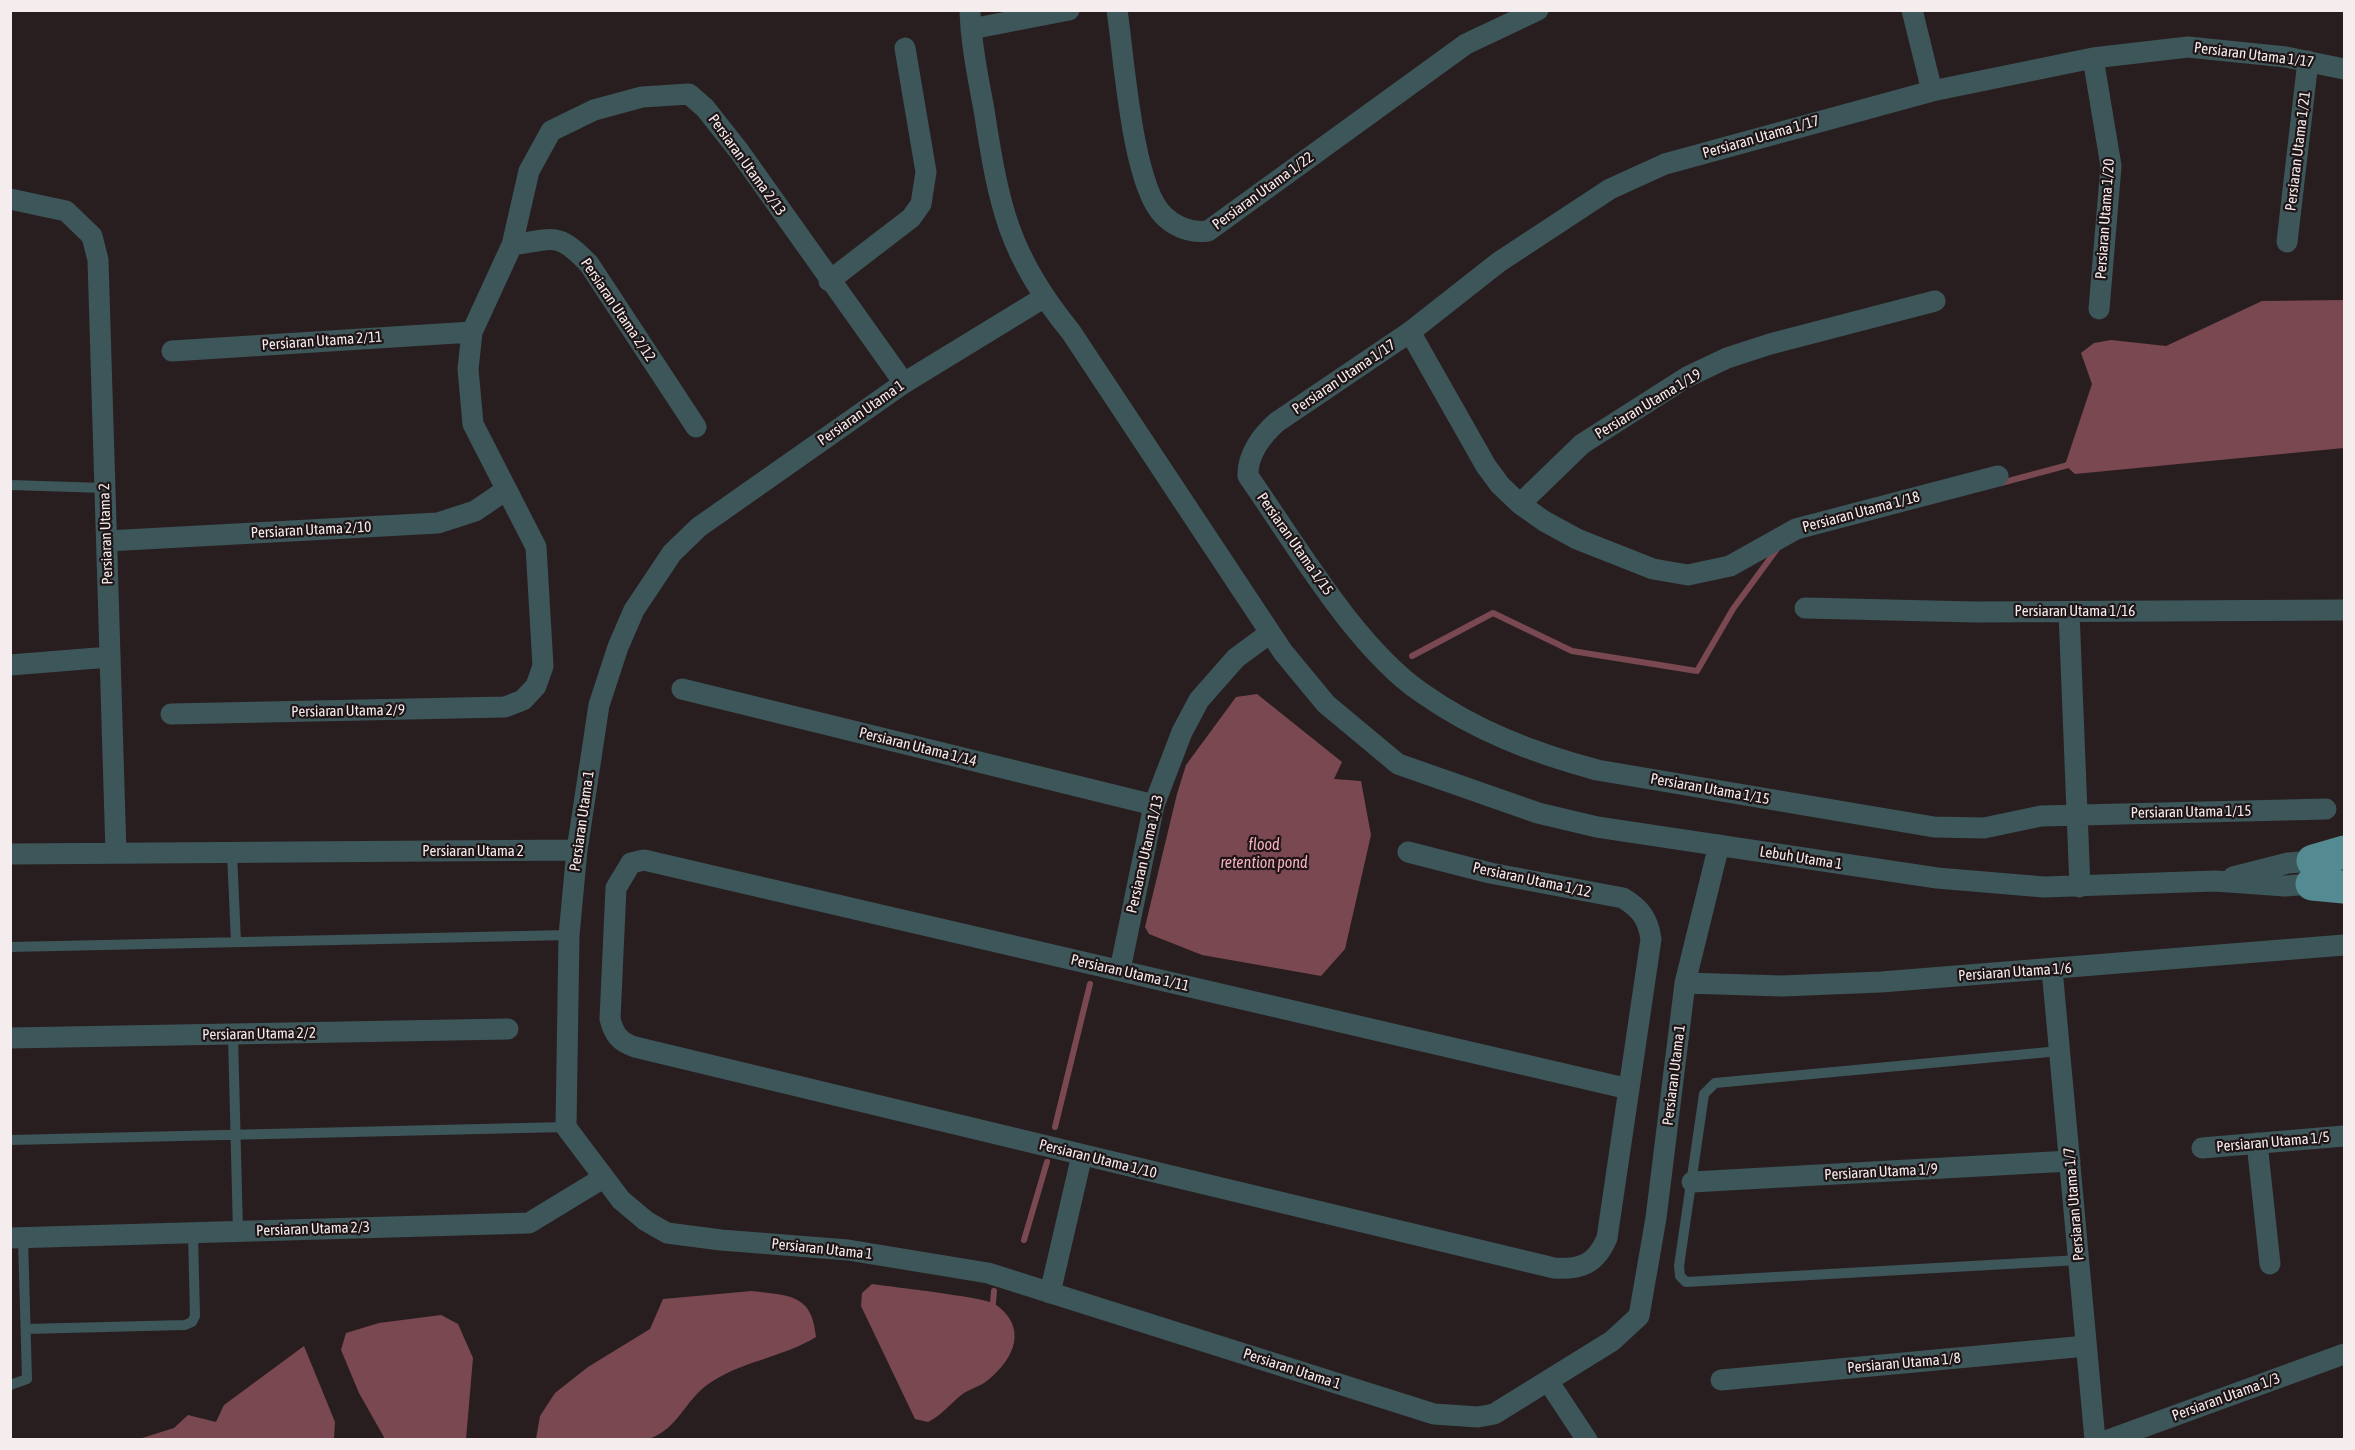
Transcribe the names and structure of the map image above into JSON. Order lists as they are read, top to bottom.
{
  "streets": {
    "street": [
      "Persiaran Utama 1/17",
      "Persiaran Utama 1/21",
      "Persiaran Utama 2/13",
      "Persiaran Utama 1/22",
      "Persiaran Utama 1/20",
      "Persiaran Utama 2/12",
      "Persiaran Utama 2/11",
      "Persiaran Utama 1/19",
      "Persiaran Utama 1",
      "Persiaran Utama 1/18",
      "Persiaran Utama 2/10",
      "Persiaran Utama 2",
      "Persiaran Utama 1/15",
      "Persiaran Utama 1/16",
      "Persiaran Utama 2/9",
      "Persiaran Utama 1/14",
      "Persiaran Utama 1/13",
      "Lebuh Utama 1",
      "Persiaran Utama 1/12",
      "Persiaran Utama 1/6",
      "Persiaran Utama 1/11",
      "Persiaran Utama 2/2",
      "Persiaran Utama 1/5",
      "Persiaran Utama 1/10",
      "Persiaran Utama 1/9",
      "Persiaran Utama 1/7",
      "Persiaran Utama 2/3",
      "Persiaran Utama 1/8",
      "Persiaran Utama 1/3"
    ]
  },
  "crossings": [
    ["Persiaran Utama 1/17", "Persiaran Utama 1/21"],
    ["Persiaran Utama 1/17", "Persiaran Utama 1/20"],
    ["Persiaran Utama 1/17", "Persiaran Utama 1/18"],
    ["Persiaran Utama 1/17", "Persiaran Utama 1/15"],
    ["Persiaran Utama 2/13", "Persiaran Utama 2/12"],
    ["Persiaran Utama 2/13", "Persiaran Utama 2/11"],
    ["Persiaran Utama 2/13", "Persiaran Utama 1"],
    ["Persiaran Utama 2/13", "Persiaran Utama 2/10"],
    ["Persiaran Utama 2/13", "Persiaran Utama 2/9"],
    ["Persiaran Utama 1/19", "Persiaran Utama 1/18"],
    ["Persiaran Utama 1", "Persiaran Utama 2"],
    ["Persiaran Utama 1", "Lebuh Utama 1"],
    ["Persiaran Utama 1", "Persiaran Utama 1/6"],
    ["Persiaran Utama 1", "Persiaran Utama 2/3"],
    ["Persiaran Utama 2/10", "Persiaran Utama 2"],
    ["Persiaran Utama 1/14", "Persiaran Utama 1/13"],
    ["Persiaran Utama 1/13", "Lebuh Utama 1"],
    ["Persiaran Utama 1/13", "Persiaran Utama 1/11"],
    ["Persiaran Utama 1/12", "Persiaran Utama 1/11"],
    ["Persiaran Utama 1/12", "Persiaran Utama 1/10"],
    ["Persiaran Utama 1/6", "Persiaran Utama 1/7"],
    ["Persiaran Utama 1/11", "Persiaran Utama 1/10"],
    ["Persiaran Utama 1/9", "Persiaran Utama 1/7"],
    ["Persiaran Utama 1/7", "Persiaran Utama 1/8"]
  ],
  "water": ["flood retention pond"]
}
